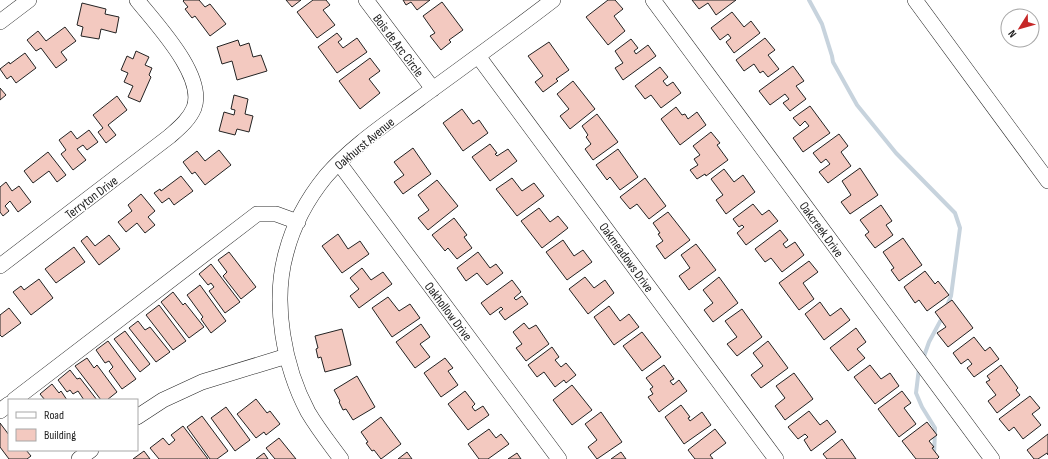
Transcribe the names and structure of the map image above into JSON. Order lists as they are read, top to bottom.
{
  "streets": {
    "street": [
      "Bois de Arc Circle",
      "Oakhurst Avenue",
      "Terryton Drive",
      "Oakcreek Drive",
      "Oakmeadows Drive",
      "Oakhollow Drive"
    ]
  },
  "crossings": [
    ["Bois de Arc Circle", "Oakhurst Avenue"],
    ["Oakhurst Avenue", "Oakmeadows Drive"],
    ["Oakhurst Avenue", "Oakhollow Drive"]
  ],
  "legend": ["Road", "Building"],
  "north": "bottom left"
}
